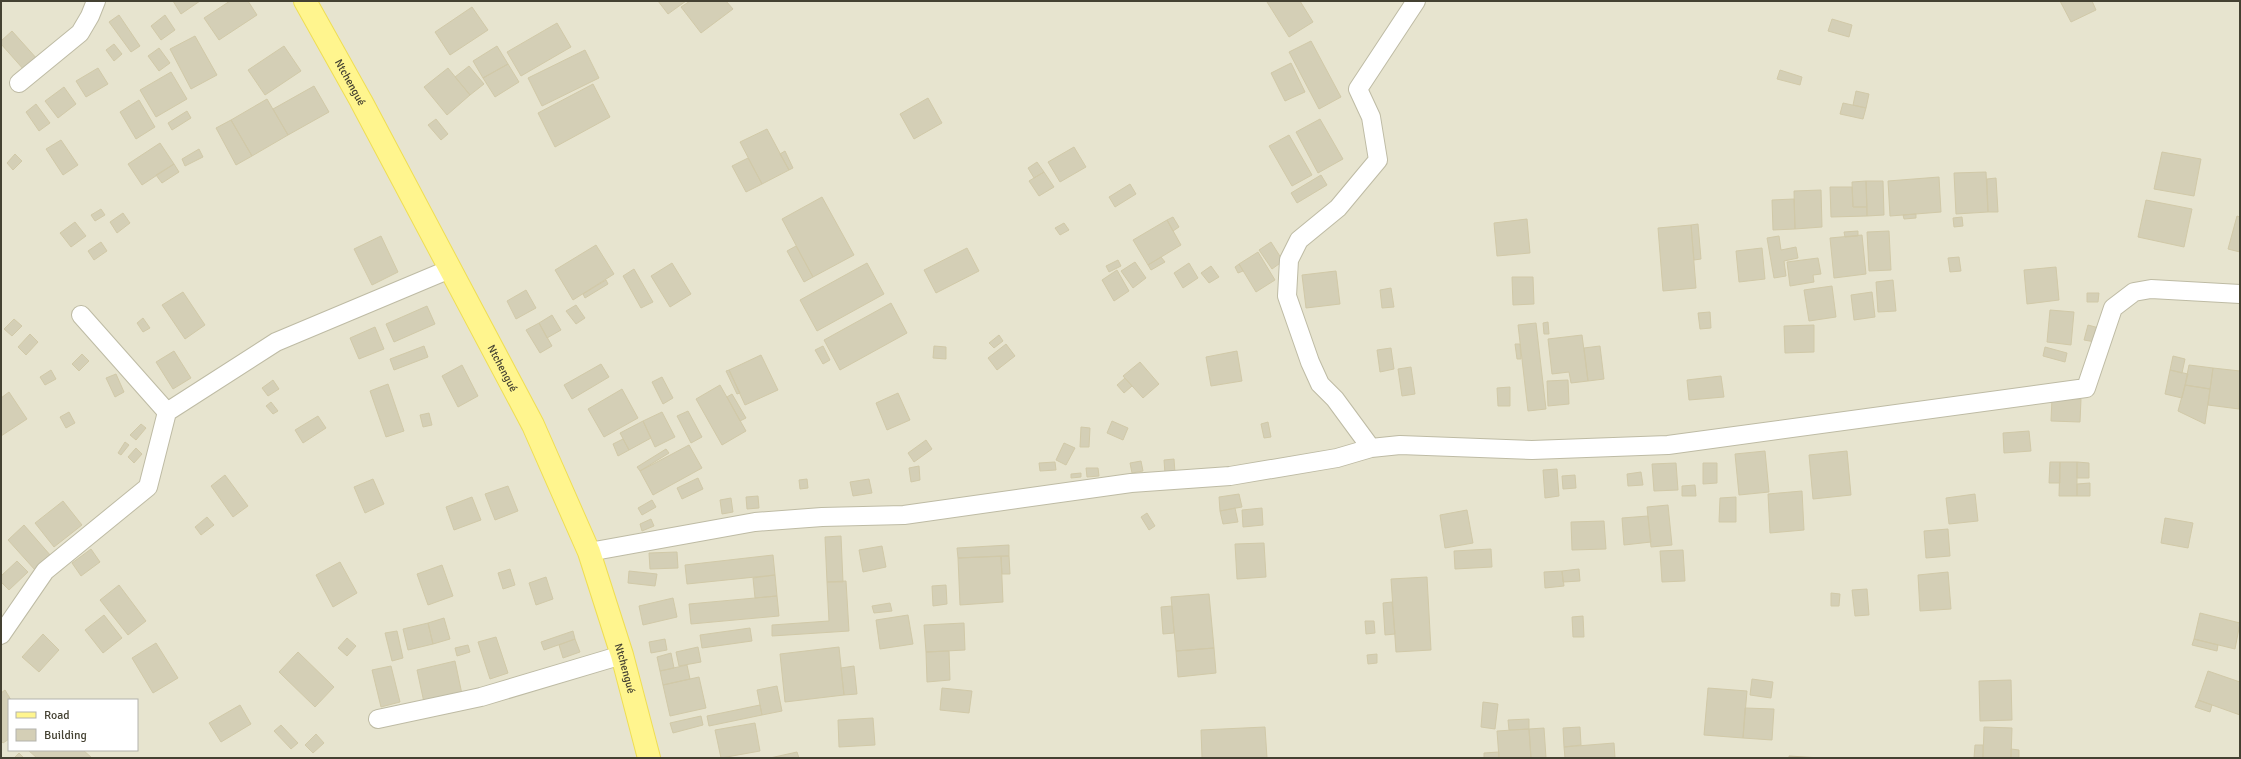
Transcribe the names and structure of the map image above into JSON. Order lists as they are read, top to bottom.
{
  "streets": {
    "main road": ["Ntchengué"]
  },
  "legend": ["Road", "Building"]
}
